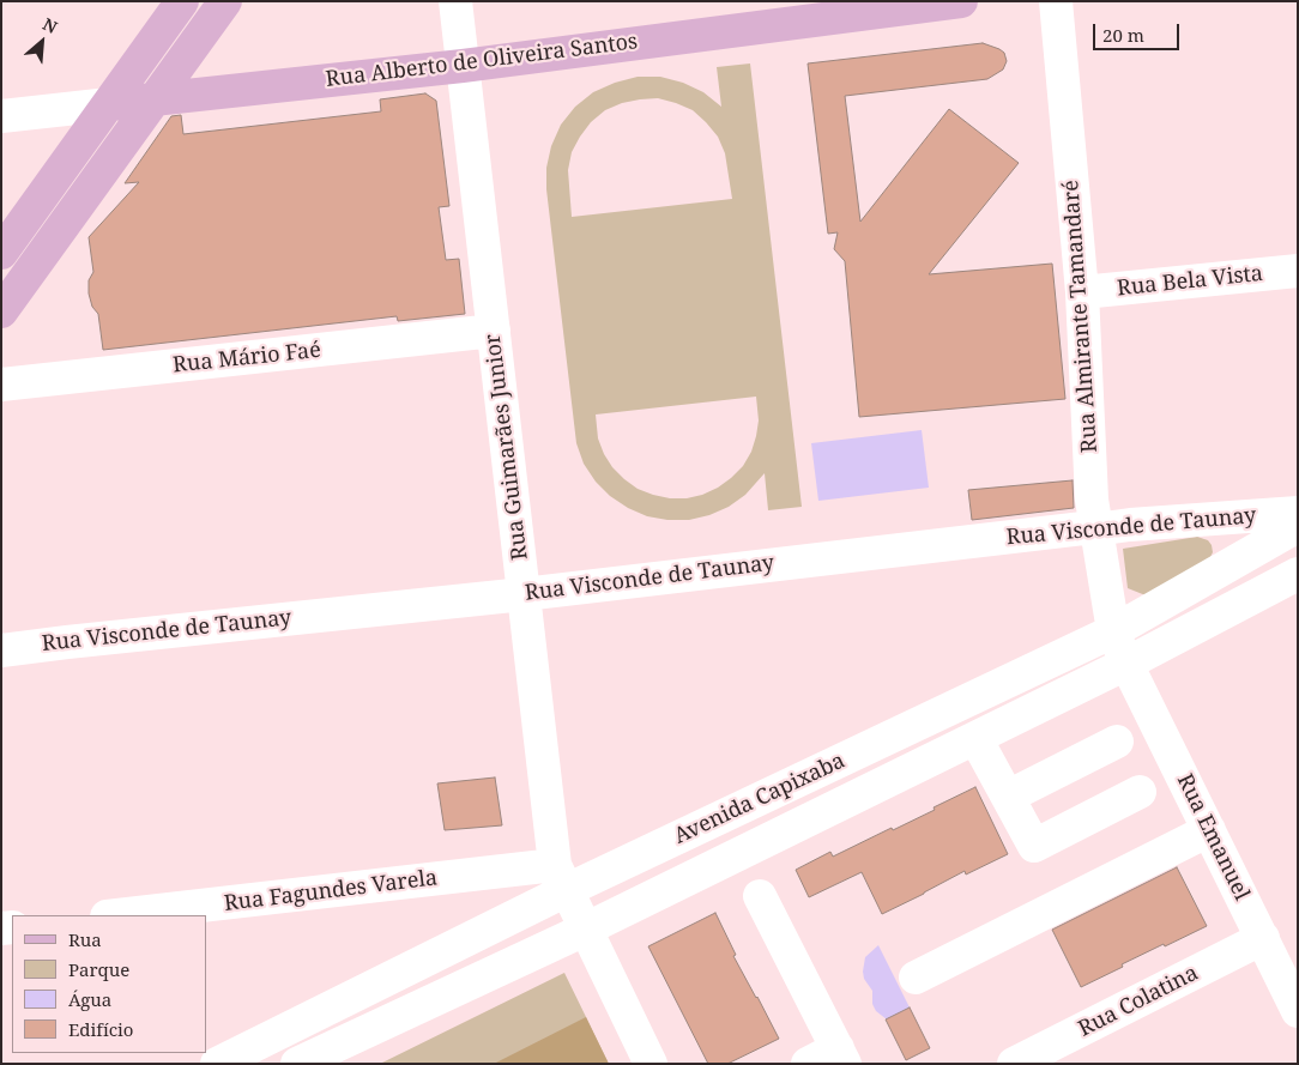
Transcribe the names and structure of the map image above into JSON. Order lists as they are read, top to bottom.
{
  "streets": {
    "main road": ["Rua Alberto de Oliveira Santos"],
    "street": [
      "Rua Bela Vista",
      "Rua Almirante Tamandaré",
      "Rua Mário Faé",
      "Rua Guimarães Junior",
      "Rua Visconde de Taunay",
      "Avenida Capixaba",
      "Rua Emanuel",
      "Rua Fagundes Varela",
      "Rua Colatina"
    ]
  },
  "crossings": [
    ["Rua Alberto de Oliveira Santos", "Rua Guimarães Junior"],
    ["Rua Bela Vista", "Rua Almirante Tamandaré"],
    ["Rua Almirante Tamandaré", "Rua Visconde de Taunay"],
    ["Rua Almirante Tamandaré", "Avenida Capixaba"],
    ["Rua Almirante Tamandaré", "Rua Emanuel"],
    ["Rua Mário Faé", "Rua Guimarães Junior"],
    ["Rua Guimarães Junior", "Rua Visconde de Taunay"],
    ["Rua Guimarães Junior", "Avenida Capixaba"],
    ["Rua Guimarães Junior", "Rua Fagundes Varela"],
    ["Avenida Capixaba", "Rua Emanuel"],
    ["Avenida Capixaba", "Rua Fagundes Varela"],
    ["Rua Emanuel", "Rua Colatina"]
  ],
  "legend": [
    "Rua",
    "Parque",
    "Água",
    "Edifício"
  ],
  "scale_bar": "20 m",
  "north": "top right"
}
